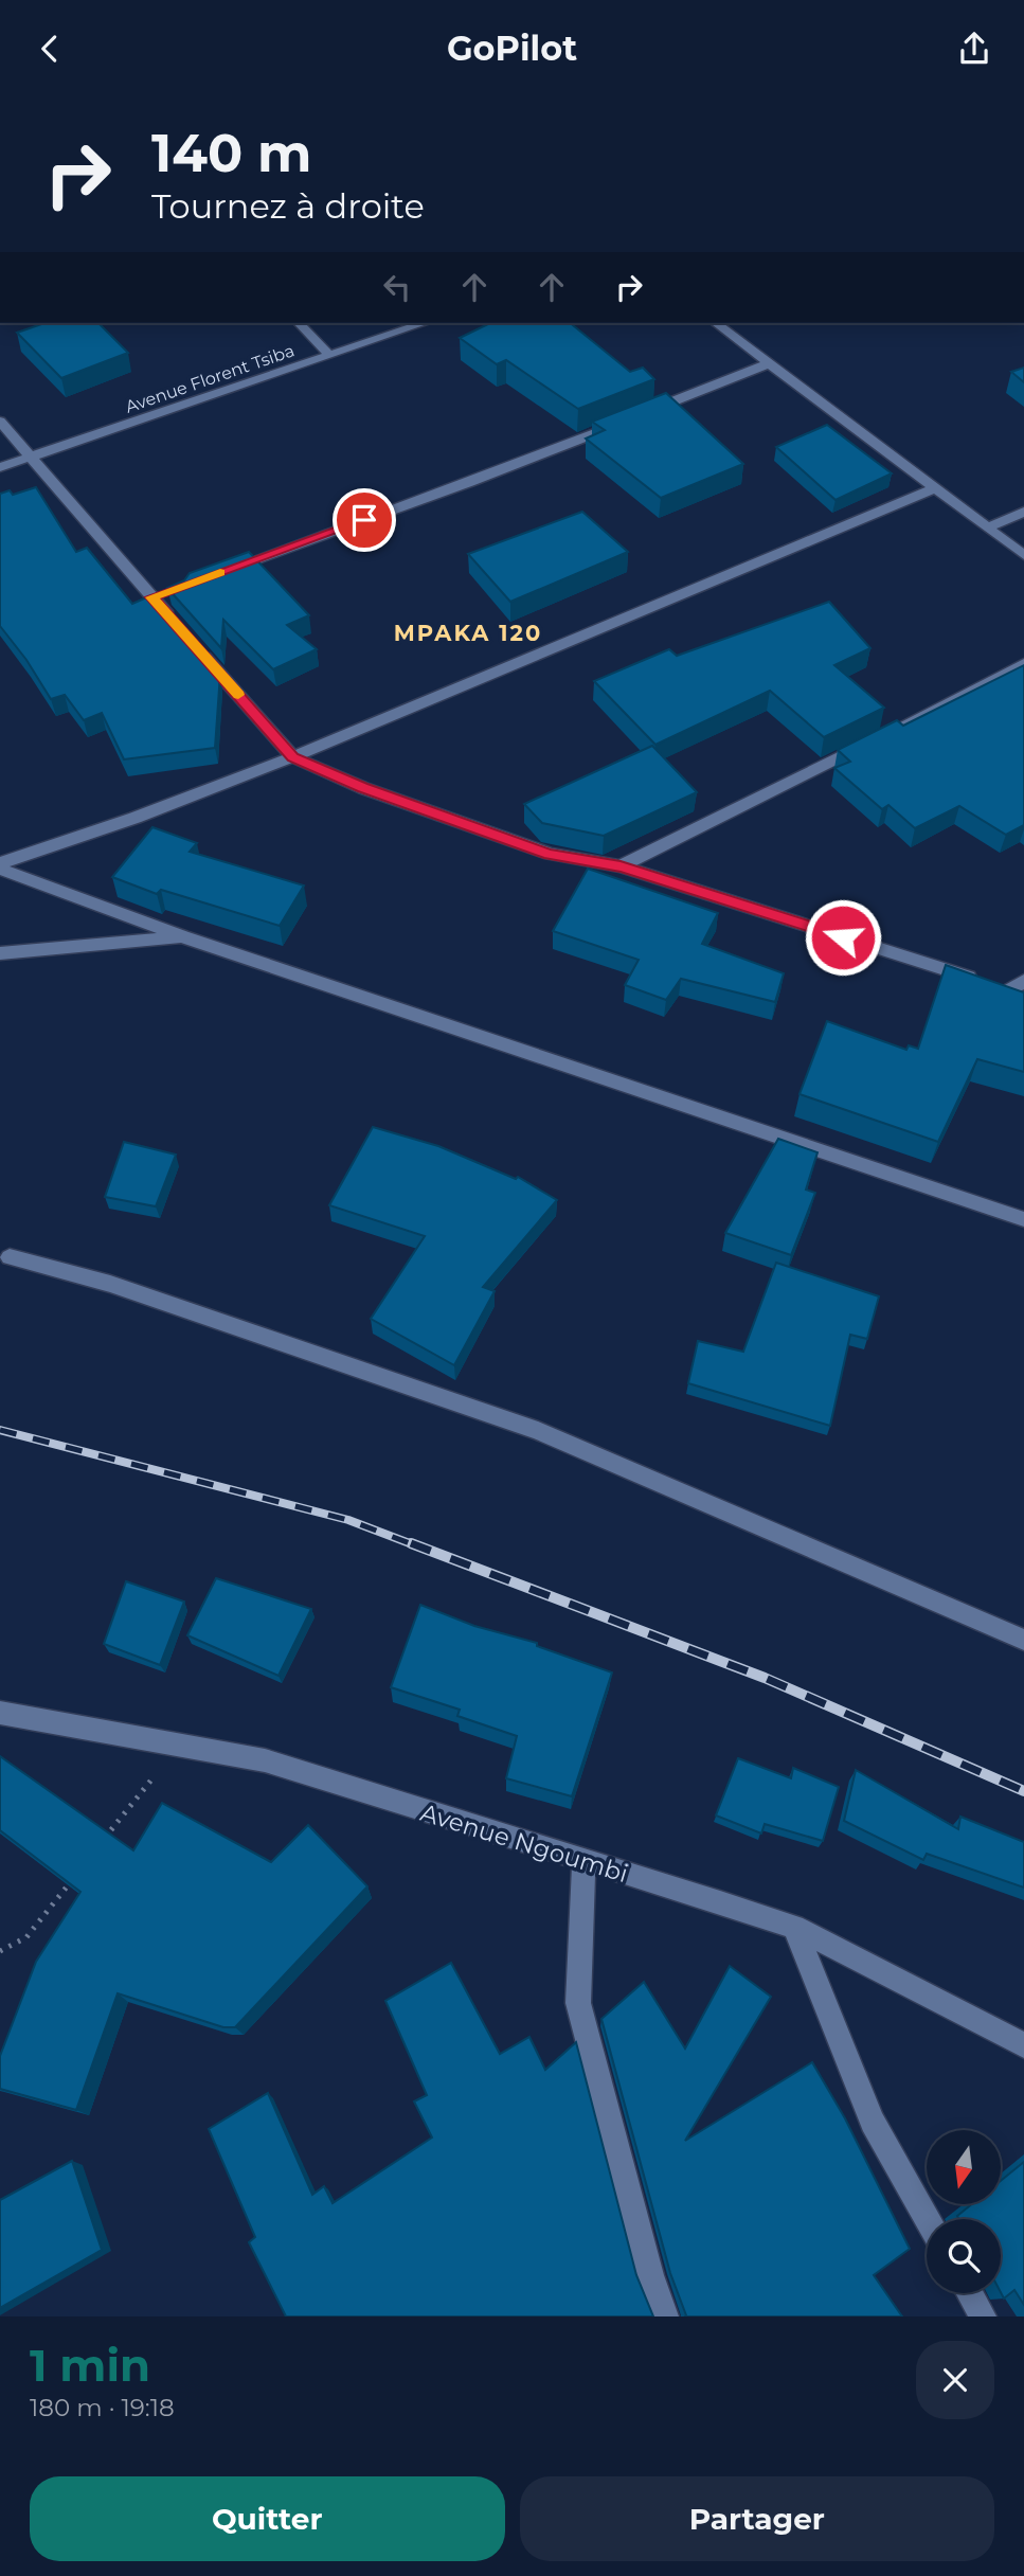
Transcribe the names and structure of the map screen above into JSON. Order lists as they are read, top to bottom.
{
  "streets": {
    "street": ["Avenue Florent Tsiba", "Avenue Ngoumbi"]
  },
  "districts": ["MPAKA 120"],
  "north": "bottom",
  "page": {
    "header": "GoPilot",
    "turn": ["140 m", "Tournez à droite"],
    "heading": ["1 min", "180 m · 19:18"],
    "buttons": ["Quitter", "Partager"]
  }
}
